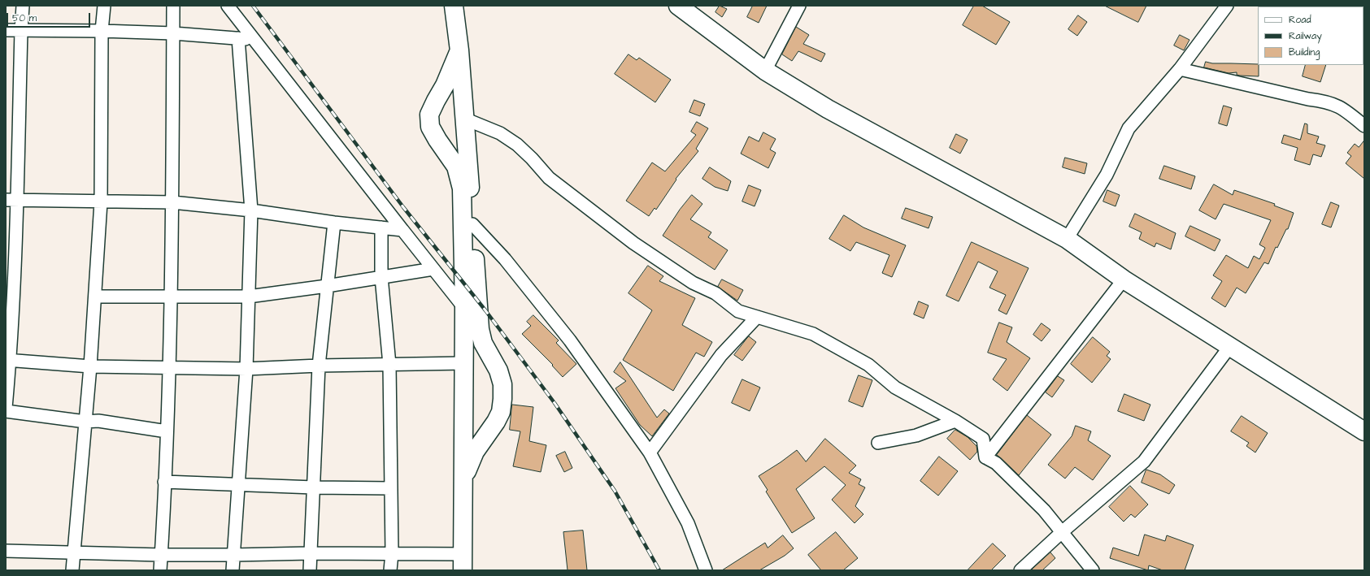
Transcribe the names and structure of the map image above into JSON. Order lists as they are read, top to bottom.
{
  "legend": ["Road", "Railway", "Building"],
  "scale_bar": "50 m"
}
